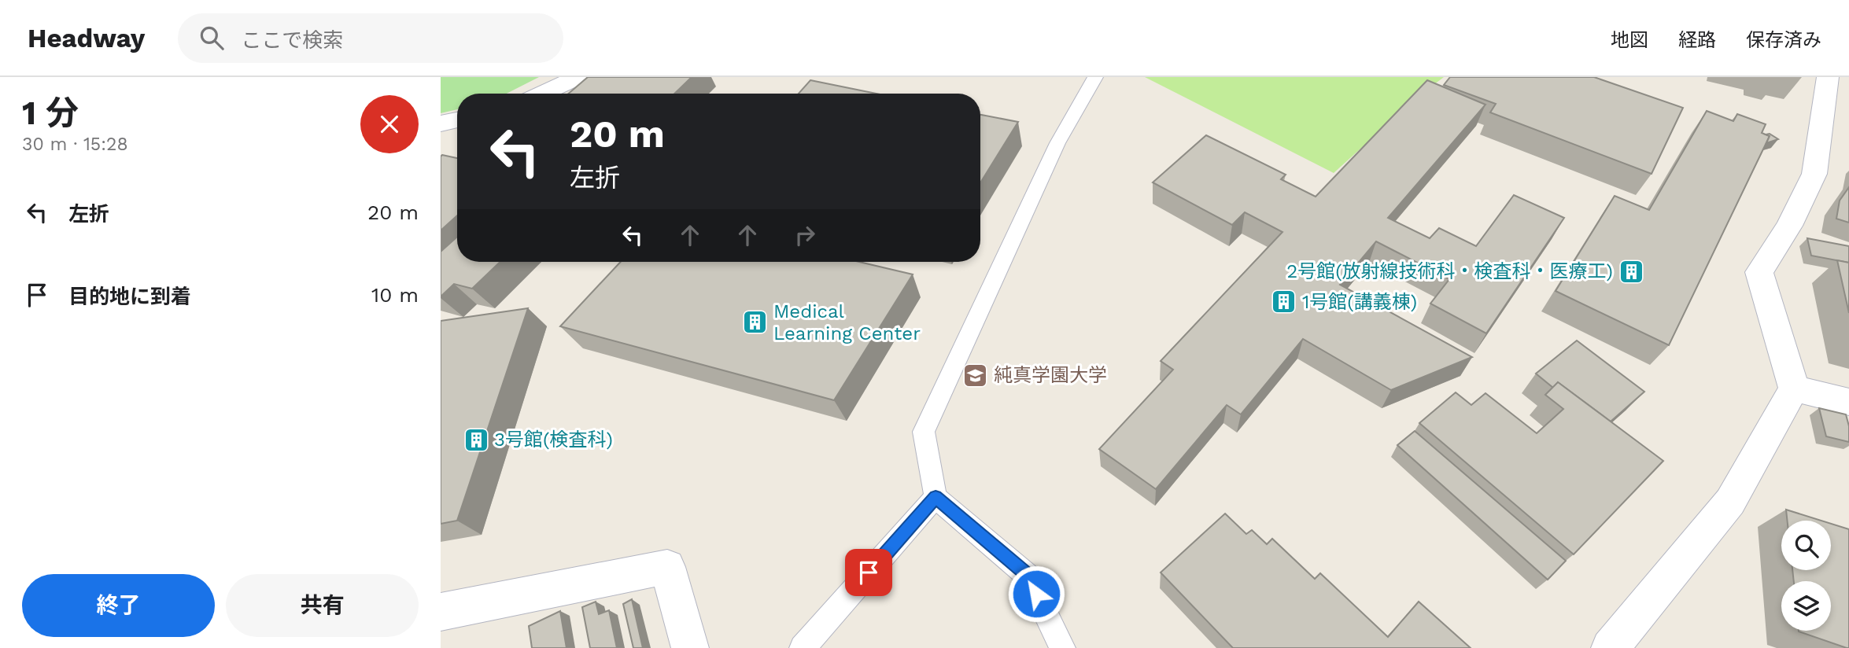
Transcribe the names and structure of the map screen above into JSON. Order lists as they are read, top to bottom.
{
  "places": {
    "building": [
      "2号館(放射線技術科・検査科・医療工)",
      "1号館(講義棟)",
      "Medical Learning Center",
      "3号館(検査科)"
    ],
    "school or university": ["純真学園大学"]
  },
  "page": {
    "header": "Headway",
    "search": "ここで検索",
    "nav": ["地図", "経路", "保存済み"],
    "heading": ["1 分", "30 m · 15:28"],
    "turn": ["20 m", "左折"],
    "list": [
      {
        "name": "左折",
        "value": "20 m"
      },
      {
        "name": "目的地に到着",
        "value": "10 m"
      }
    ],
    "buttons": ["終了", "共有"]
  }
}
